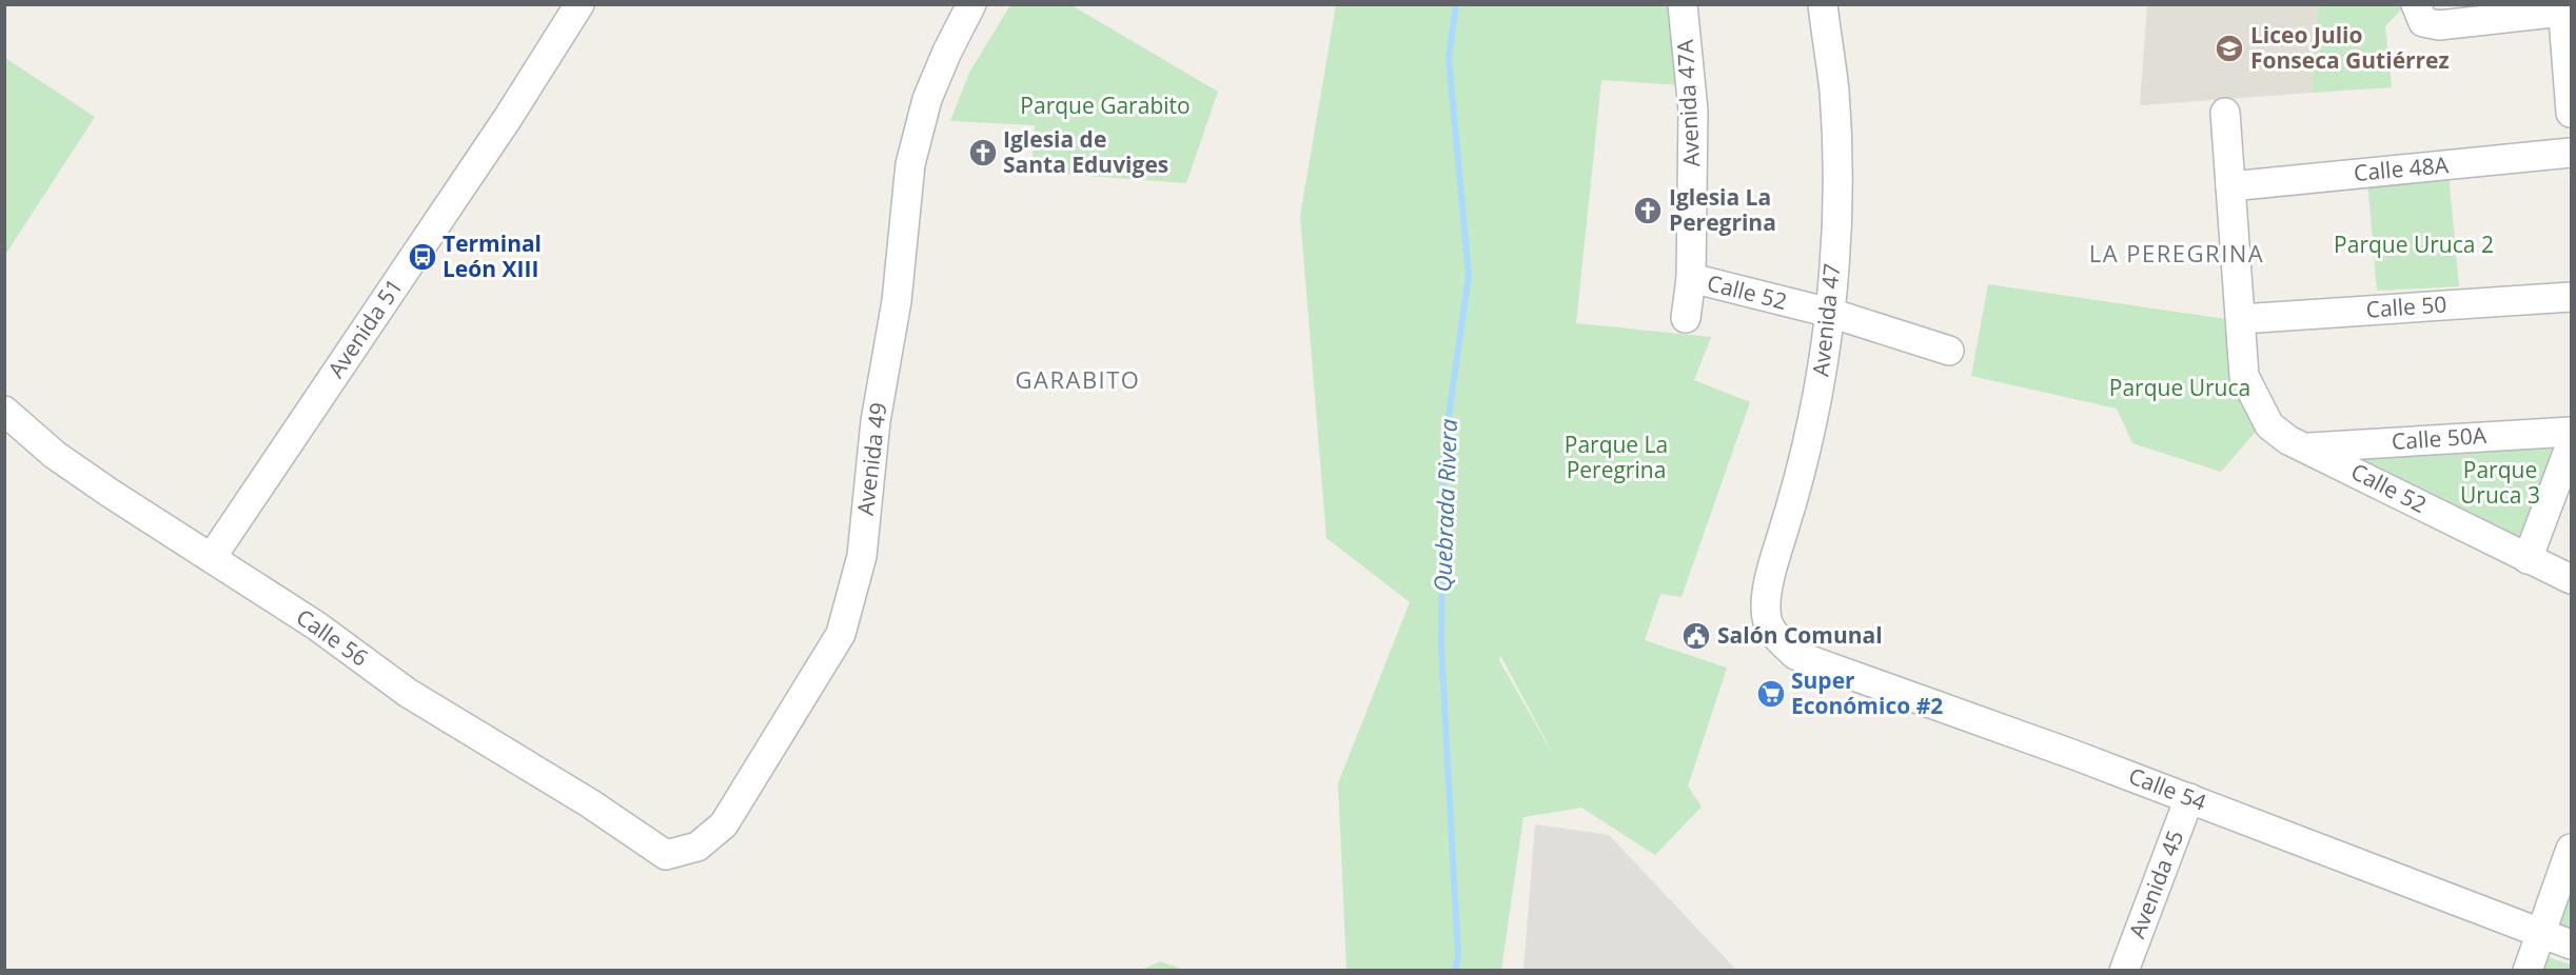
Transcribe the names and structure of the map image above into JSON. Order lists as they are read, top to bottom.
{
  "streets": {
    "street": [
      "Avenida 47A",
      "Calle 48A",
      "Calle 52",
      "Calle 50",
      "Avenida 47",
      "Avenida 51",
      "Calle 50A",
      "Avenida 49",
      "Calle 56",
      "Calle 54",
      "Avenida 45"
    ]
  },
  "crossings": [
    ["Avenida 47A", "Calle 52"],
    ["Calle 48A", "Calle 52"],
    ["Calle 52", "Calle 50"],
    ["Calle 52", "Avenida 47"],
    ["Calle 52", "Calle 50A"],
    ["Avenida 47", "Calle 54"],
    ["Avenida 51", "Calle 56"],
    ["Avenida 49", "Calle 56"],
    ["Calle 54", "Avenida 45"]
  ],
  "districts": ["LA PEREGRINA", "GARABITO"],
  "water": ["Quebrada Rivera"],
  "parks": [
    "Parque Garabito",
    "Parque Uruca 2",
    "Parque Uruca",
    "Parque La Peregrina",
    "Parque Uruca 3"
  ],
  "places": {
    "school or university": ["Liceo Julio Fonseca Gutiérrez"],
    "church": ["Iglesia de Santa Eduviges", "Iglesia La Peregrina"],
    "bus stop": ["Terminal León XIII"],
    "public building": ["Salón Comunal"],
    "supermarket": ["Super Económico #2"]
  }
}
